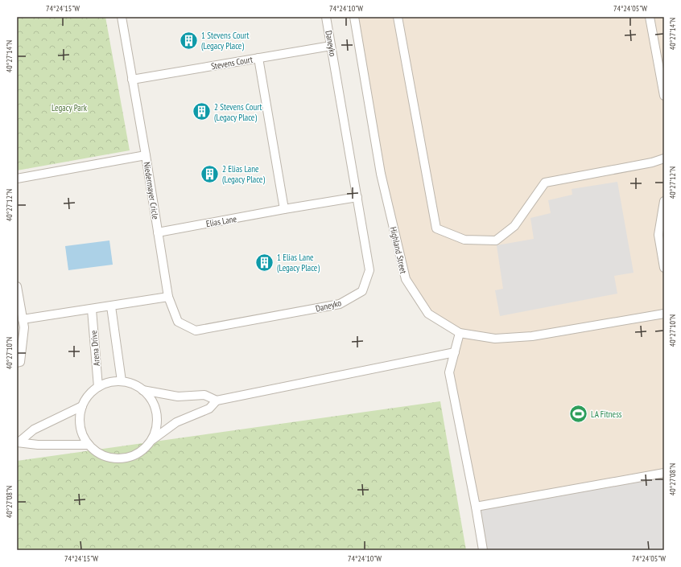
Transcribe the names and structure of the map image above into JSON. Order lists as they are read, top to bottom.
{
  "streets": {
    "lane": [
      "Daneyko",
      "Stevens Court",
      "Niedermayer Cricle",
      "Elias Lane",
      "Highland Street",
      "Arena Drive"
    ]
  },
  "crossings": [
    ["Daneyko", "Stevens Court"],
    ["Daneyko", "Niedermayer Cricle"],
    ["Daneyko", "Elias Lane"],
    ["Niedermayer Cricle", "Elias Lane"]
  ],
  "parks": ["Legacy Park"],
  "places": {
    "building": [
      "1 Stevens Court (Legacy Place)",
      "2 Stevens Court (Legacy Place)",
      "2 Elias Lane (Legacy Place)",
      "1 Elias Lane (Legacy Place)"
    ],
    "sports": ["LA Fitness"]
  },
  "coordinates": [
    "74°24'15\"W",
    "74°24'10\"W",
    "74°24'05\"W",
    "40°27'14\"N",
    "40°27'12\"N",
    "40°27'10\"N",
    "40°27'08\"N"
  ]
}
